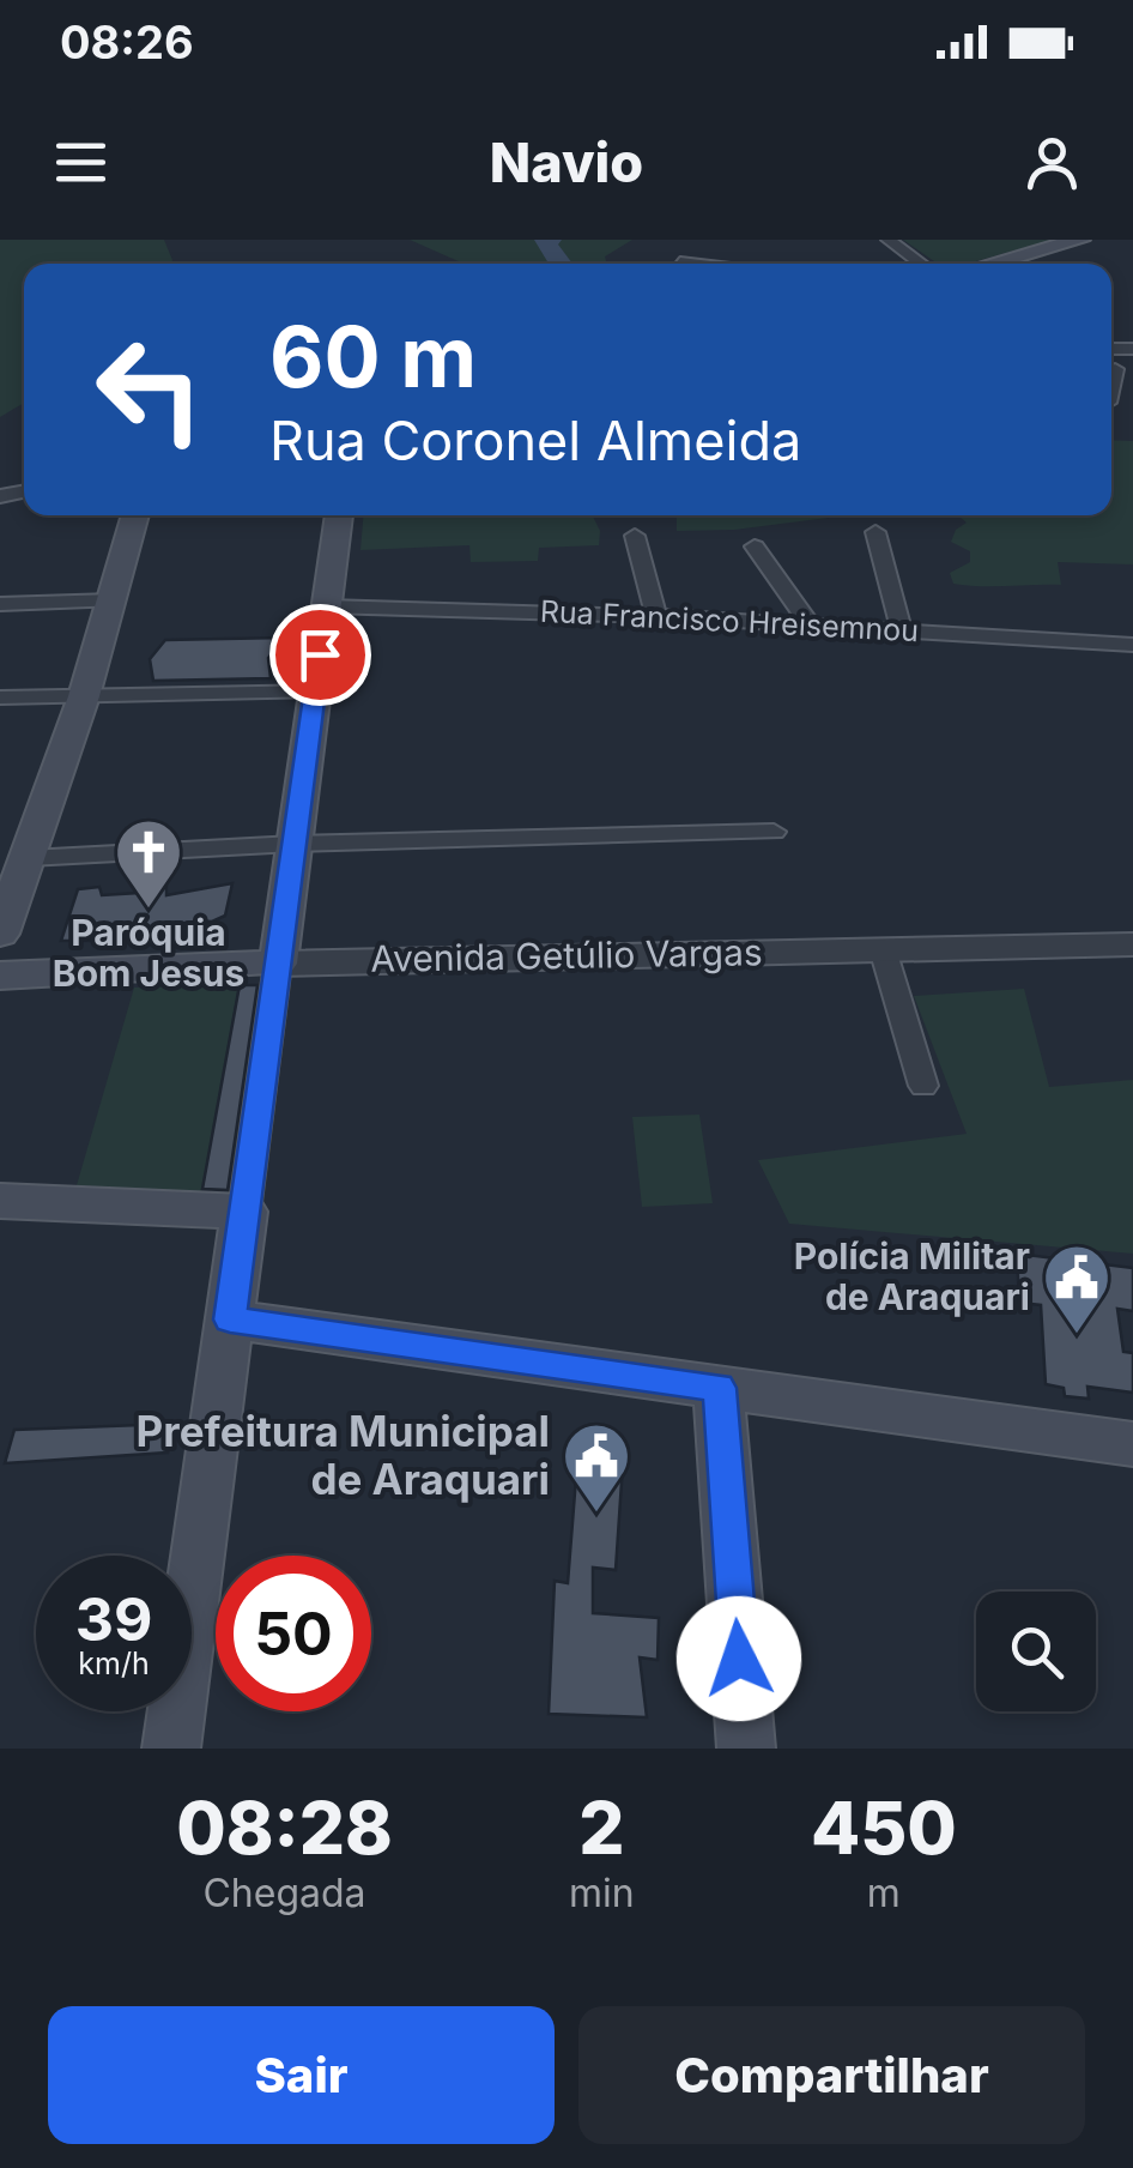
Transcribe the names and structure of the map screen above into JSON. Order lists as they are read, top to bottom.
{
  "streets": {
    "main road": ["Avenida Getúlio Vargas"],
    "street": ["Rua Francisco Hreisemnou"]
  },
  "places": {
    "church": ["Paróquia Bom Jesus"],
    "public building": ["Polícia Militar de Araquari", "Prefeitura Municipal de Araquari"]
  },
  "page": {
    "status": "08:26",
    "header": "Navio",
    "turn": ["60 m", "Rua Coronel Almeida"],
    "speed": "39 km/h",
    "limit": "50",
    "eta": [
      "08:28",
      "Chegada",
      "2",
      "min",
      "450",
      "m"
    ],
    "buttons": ["Sair", "Compartilhar"]
  }
}
